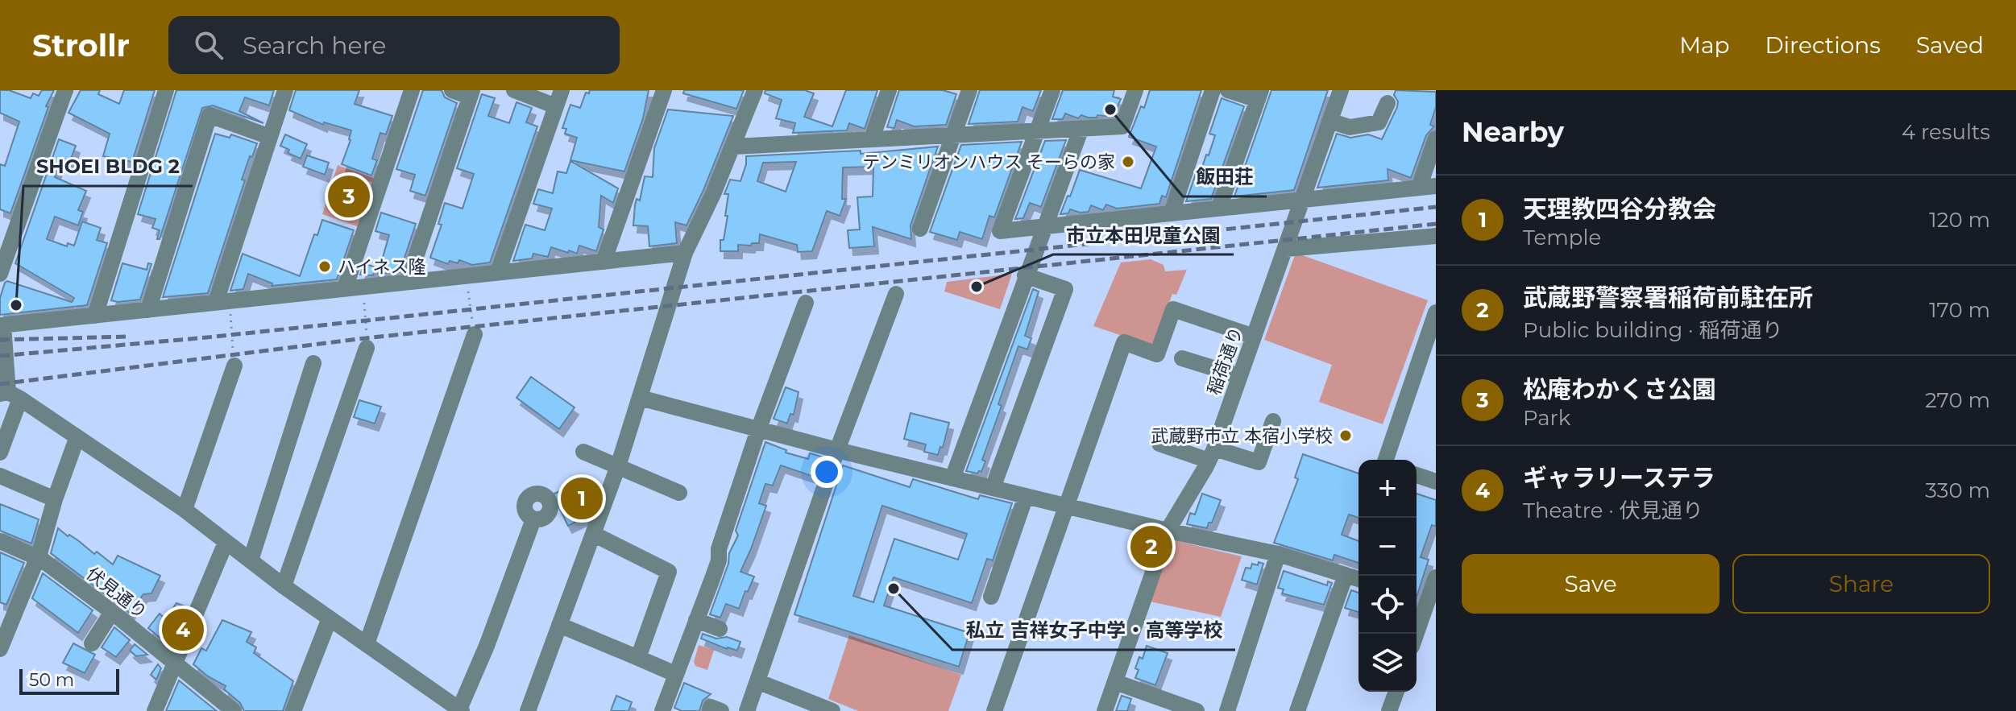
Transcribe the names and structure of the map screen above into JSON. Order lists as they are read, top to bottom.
{
  "streets": {
    "street": ["稲荷通り", "伏見通り"]
  },
  "places": [
    "飯田荘",
    "テンミリオンハウス そーらの家",
    "ハイネス隆",
    "市立本田児童公園",
    "SHOEI BLDG 2",
    "武蔵野市立 本宿小学校",
    "私立 吉祥女子中学・高等学校"
  ],
  "scale_bar": "50 m",
  "page": {
    "header": "Strollr",
    "search": "Search here",
    "nav": ["Map", "Directions", "Saved"],
    "heading": ["Nearby", "4 results"],
    "pins": [
      "3",
      "1",
      "2",
      "4"
    ],
    "list": [
      {
        "mark": "1",
        "name": "天理教四谷分教会",
        "note": "Temple",
        "value": "120 m"
      },
      {
        "mark": "2",
        "name": "武蔵野警察署稲荷前駐在所",
        "note": "Public building · 稲荷通り",
        "value": "170 m"
      },
      {
        "mark": "3",
        "name": "松庵わかくさ公園",
        "note": "Park",
        "value": "270 m"
      },
      {
        "mark": "4",
        "name": "ギャラリーステラ",
        "note": "Theatre · 伏見通り",
        "value": "330 m"
      }
    ],
    "map_buttons": ["+", "−"],
    "buttons": ["Save", "Share"],
    "scale": "50 m"
  }
}
